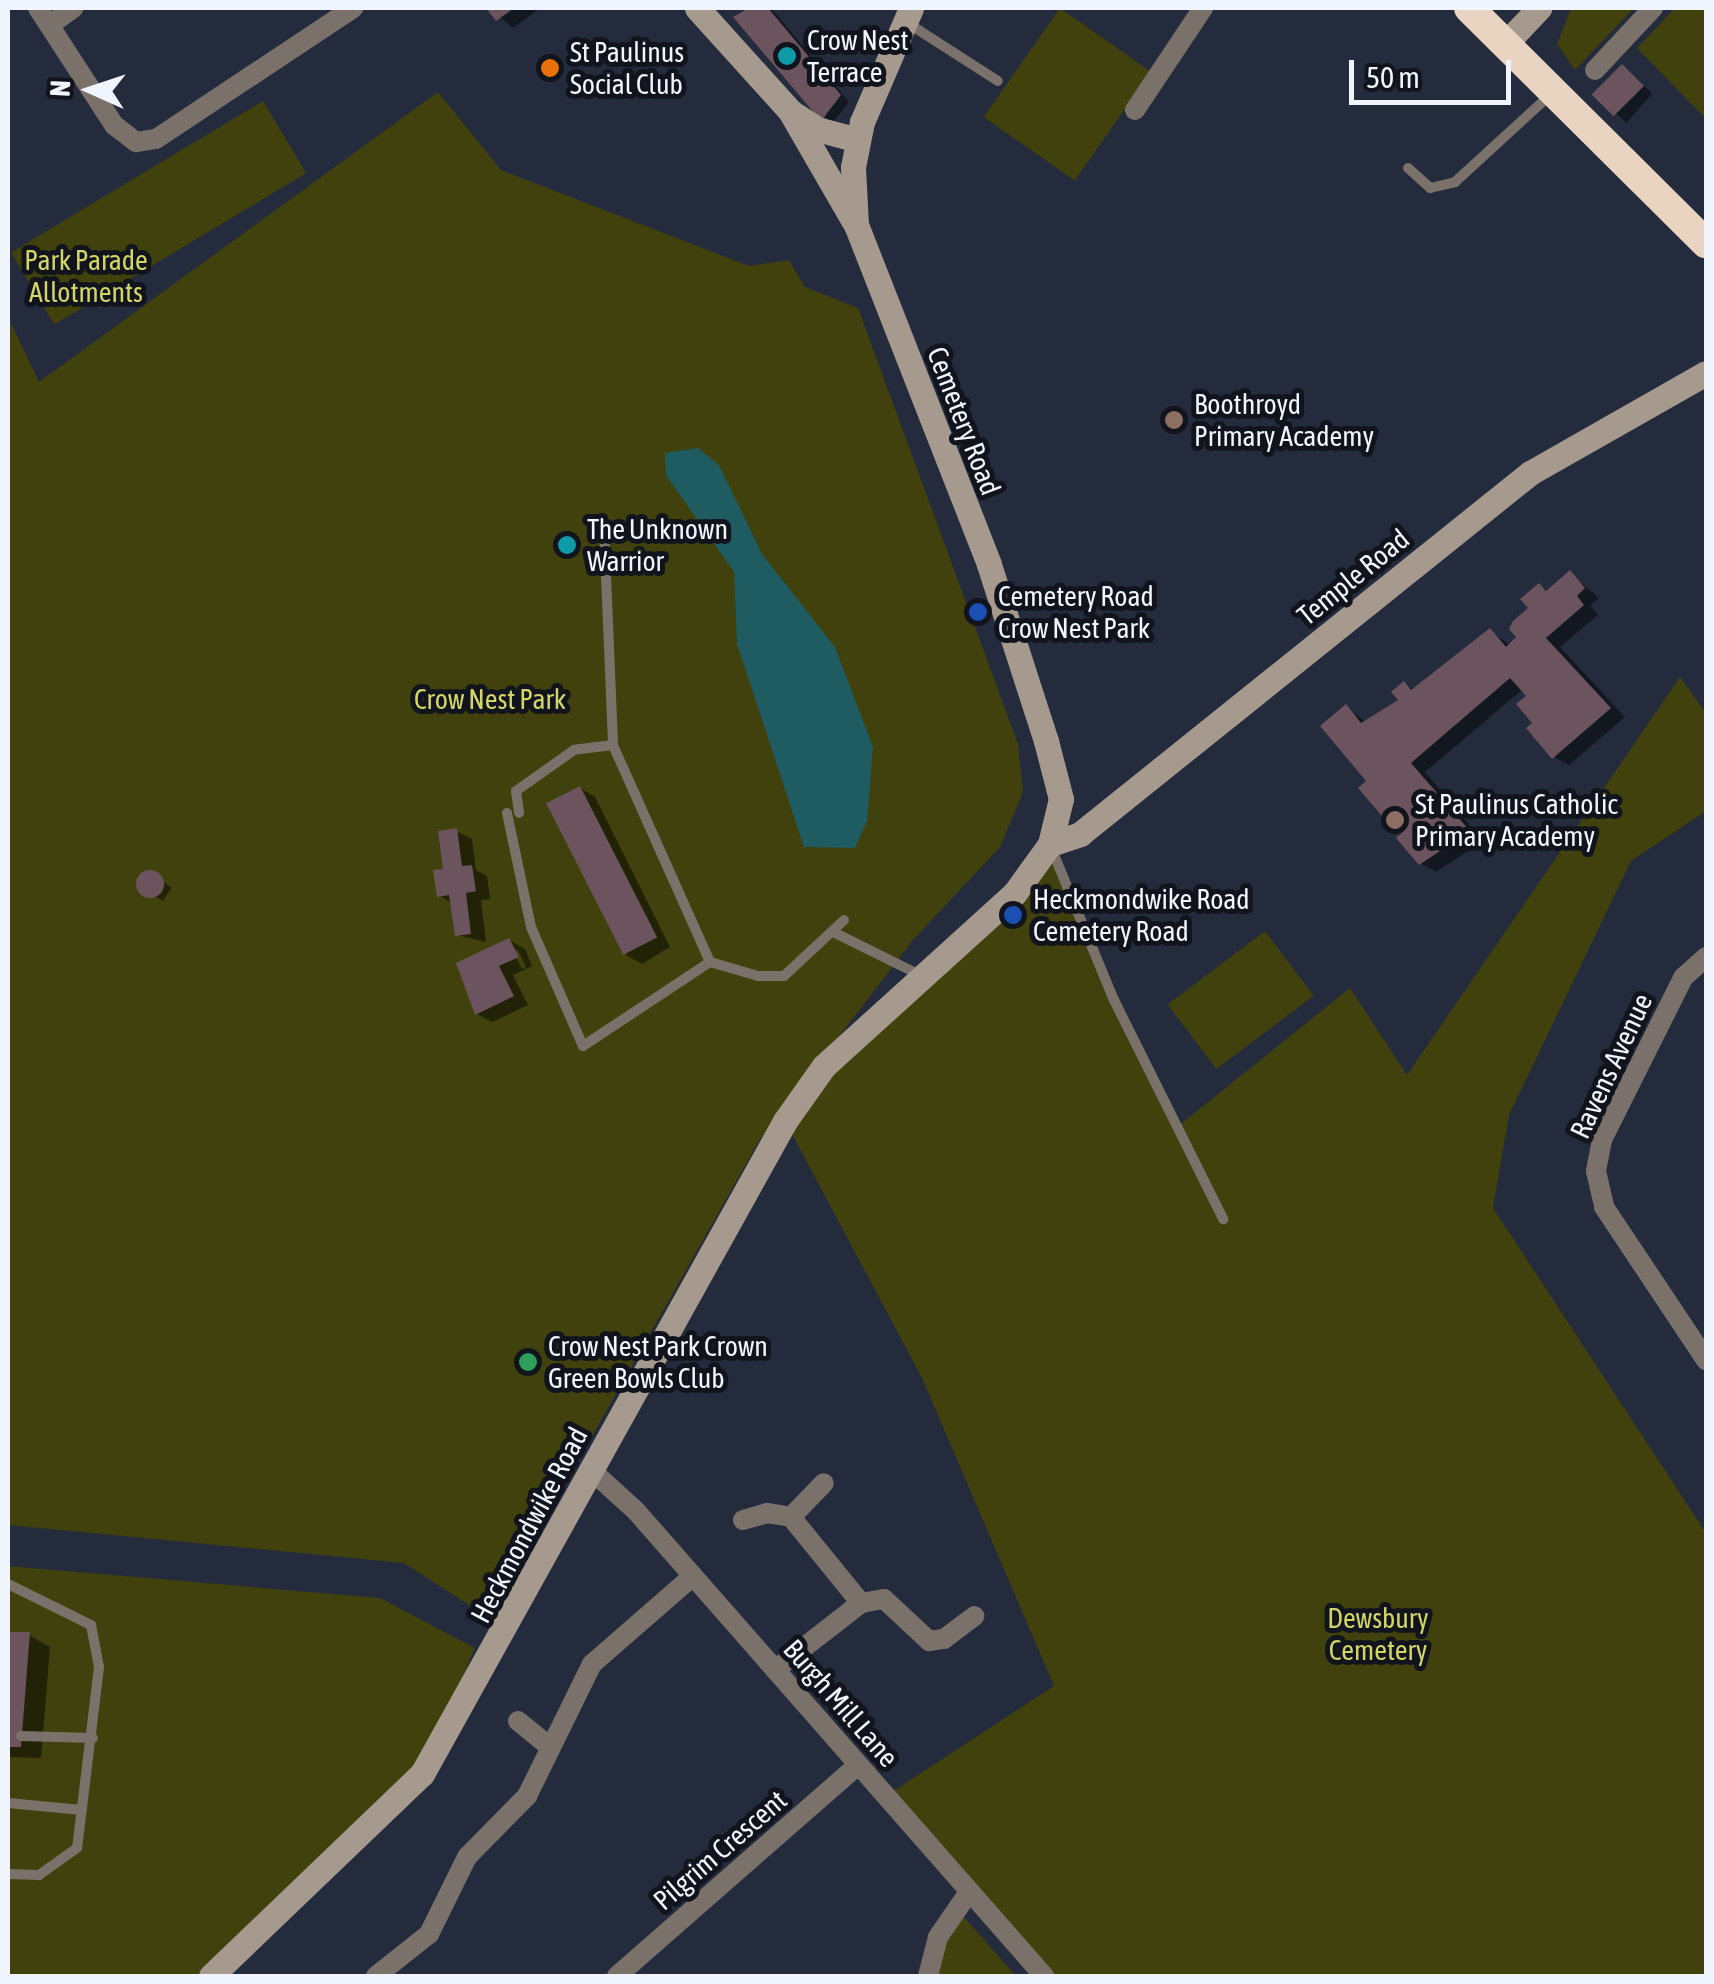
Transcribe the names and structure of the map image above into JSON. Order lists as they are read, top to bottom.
{
  "streets": {
    "main road": ["Cemetery Road", "Temple Road", "Heckmondwike Road"],
    "street": ["Ravens Avenue", "Burgh Mill Lane", "Pilgrim Crescent"]
  },
  "crossings": [
    ["Cemetery Road", "Temple Road"],
    ["Cemetery Road", "Heckmondwike Road"],
    ["Temple Road", "Heckmondwike Road"],
    ["Heckmondwike Road", "Burgh Mill Lane"],
    ["Burgh Mill Lane", "Pilgrim Crescent"]
  ],
  "parks": ["Park Parade Allotments", "Crow Nest Park", "Dewsbury Cemetery"],
  "places": [
    "Crow Nest Terrace",
    "St Paulinus Social Club",
    "Boothroyd Primary Academy",
    "The Unknown Warrior",
    "Cemetery Road Crow Nest Park",
    "St Paulinus Catholic Primary Academy",
    "Heckmondwike Road Cemetery Road",
    "Crow Nest Park Crown Green Bowls Club"
  ],
  "scale_bar": "50 m",
  "north": "left"
}
